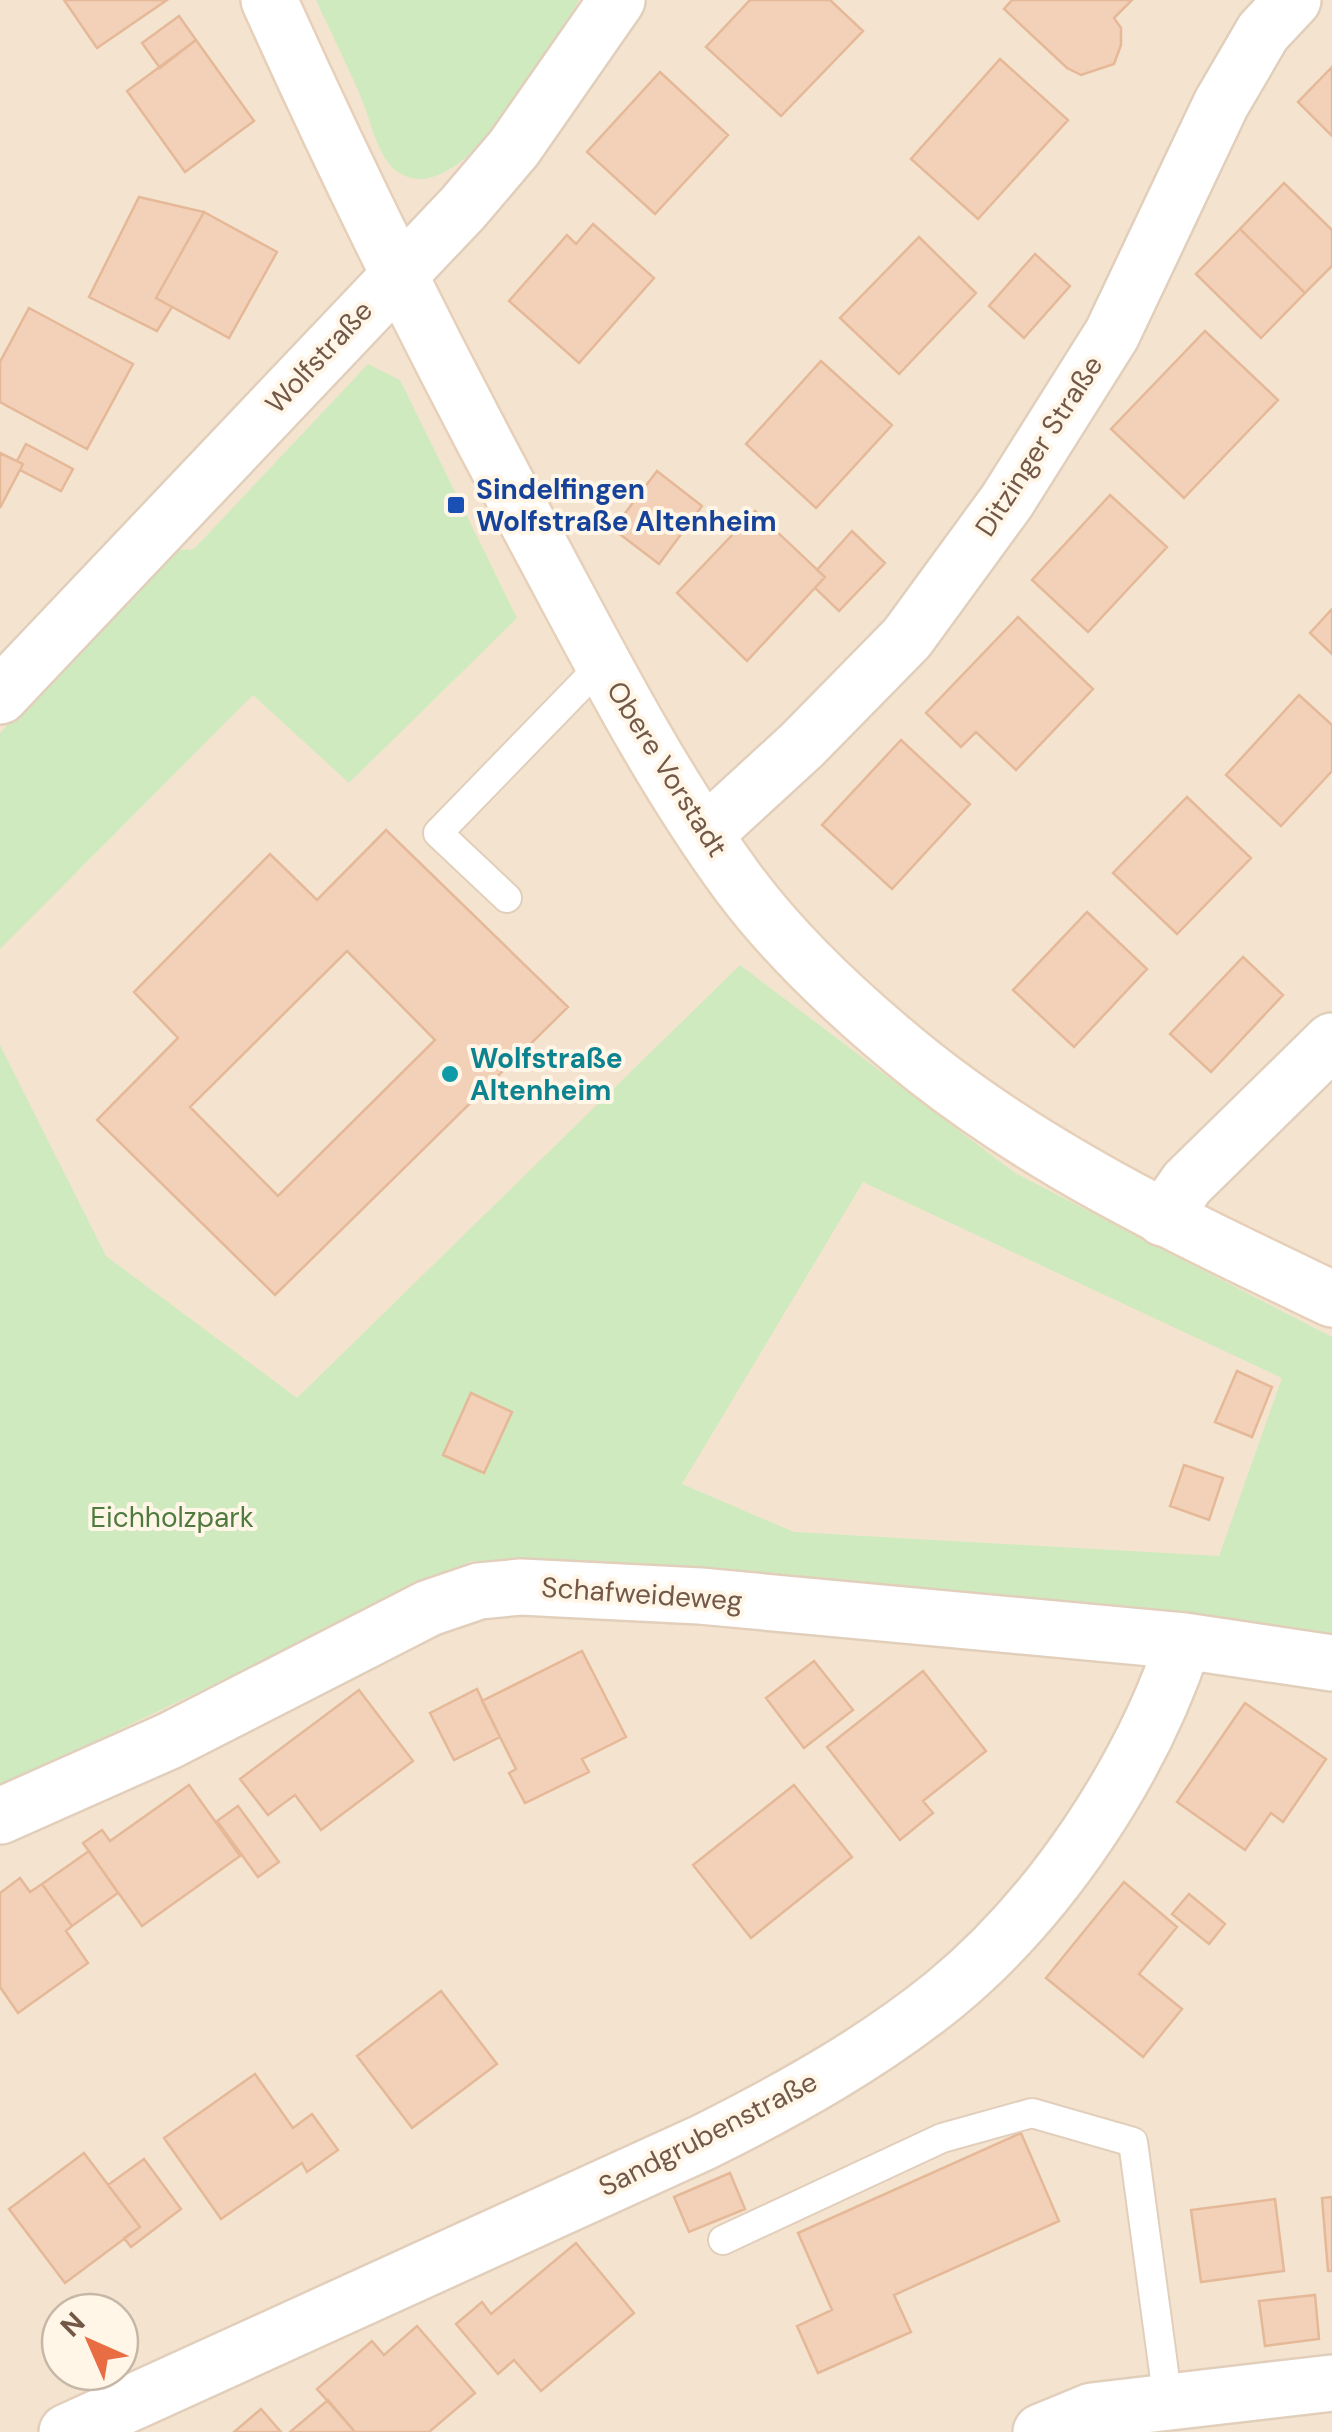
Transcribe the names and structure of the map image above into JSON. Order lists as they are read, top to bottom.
{
  "streets": {
    "street": [
      "Wolfstraße",
      "Ditzinger Straße",
      "Obere Vorstadt",
      "Schafweideweg",
      "Sandgrubenstraße"
    ]
  },
  "crossings": [
    ["Wolfstraße", "Obere Vorstadt"],
    ["Ditzinger Straße", "Obere Vorstadt"],
    ["Schafweideweg", "Sandgrubenstraße"]
  ],
  "parks": ["Eichholzpark"],
  "places": {
    "transit": ["Sindelfingen Wolfstraße Altenheim"],
    "other": ["Wolfstraße Altenheim"]
  },
  "north": "top left"
}
